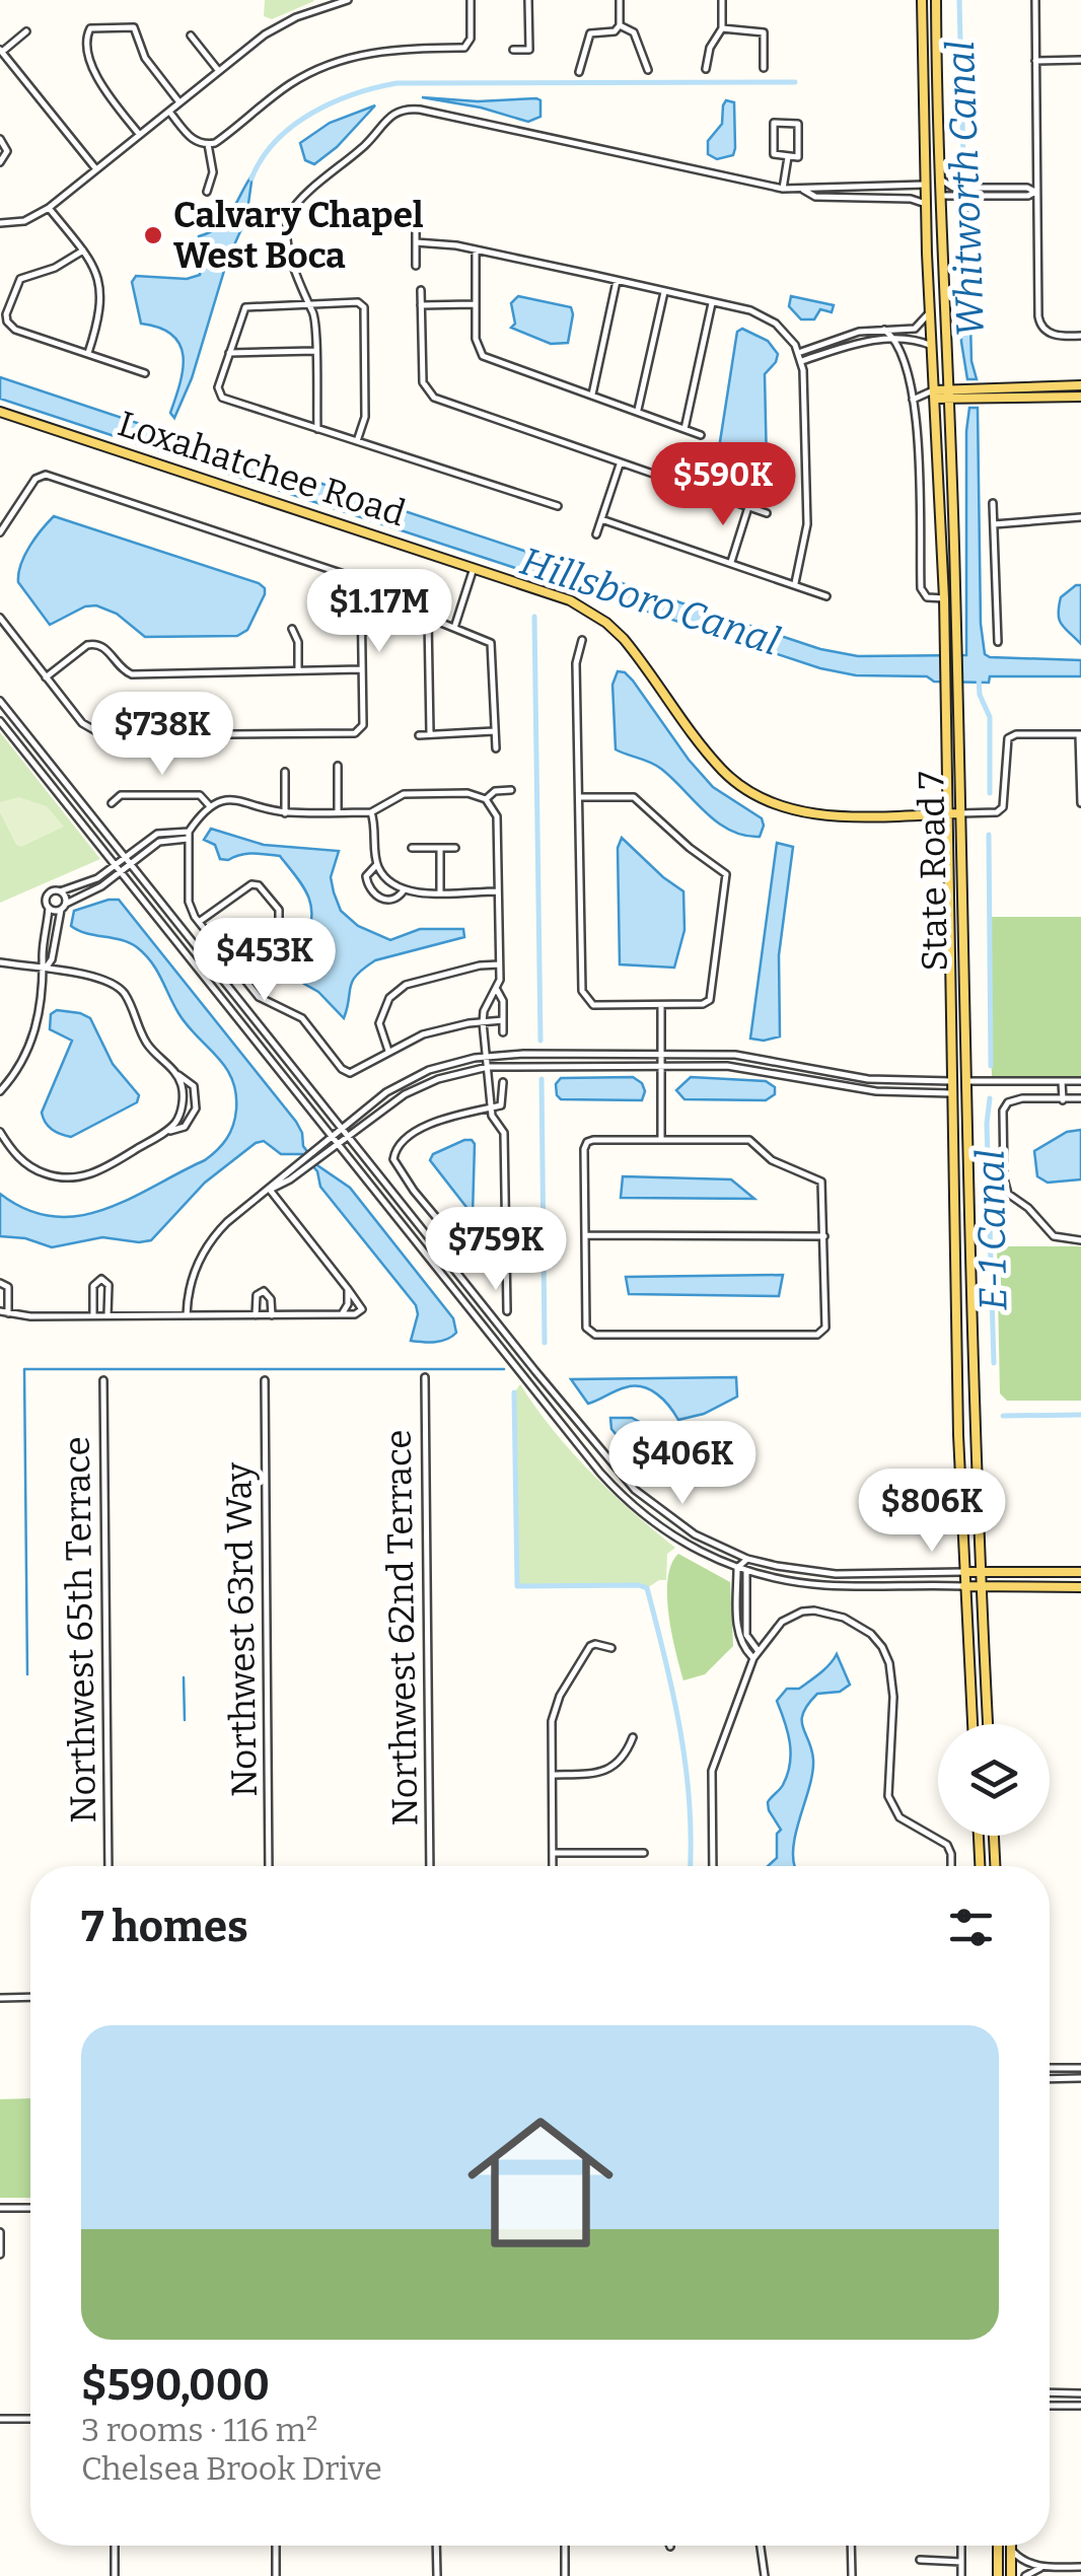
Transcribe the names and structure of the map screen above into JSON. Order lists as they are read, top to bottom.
{
  "streets": {
    "main road": ["Loxahatchee Road", "State Road 7"],
    "street": ["Northwest 62nd Terrace", "Northwest 65th Terrace", "Northwest 63rd Way"]
  },
  "crossings": [
    ["Loxahatchee Road", "State Road 7"]
  ],
  "water": ["Whitworth Canal", "Hillsboro Canal", "E-1 Canal"],
  "places": ["Calvary Chapel West Boca"],
  "page": {
    "price": [
      "$590K",
      "$1.17M",
      "$738K",
      "$453K",
      "$759K",
      "$406K",
      "$806K"
    ],
    "heading": "7 homes",
    "list": [
      {
        "name": "$590,000",
        "note": "3 rooms · 116 m² · Chelsea Brook Drive"
      }
    ]
  }
}
